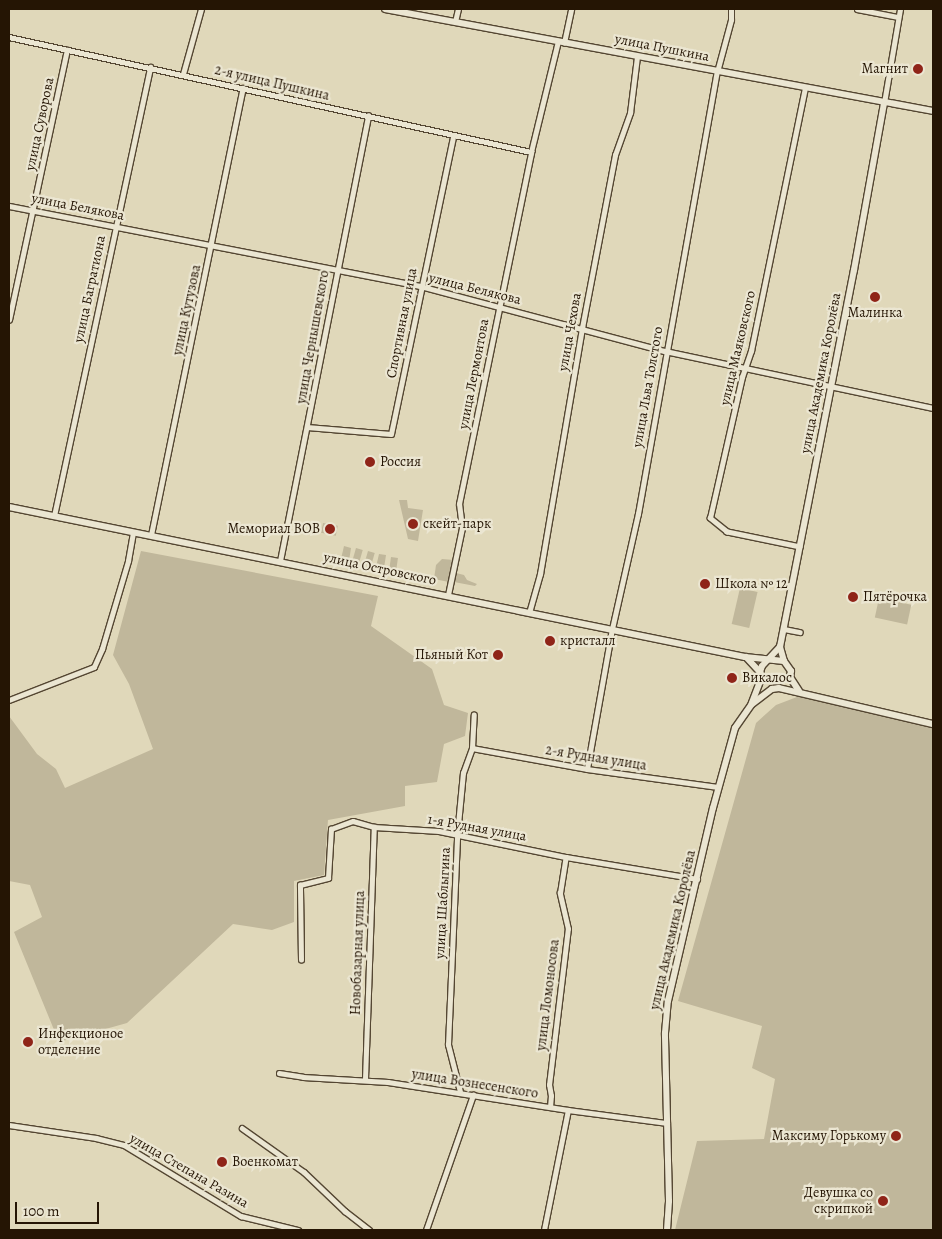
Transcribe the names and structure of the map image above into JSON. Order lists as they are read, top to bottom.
{
  "streets": {
    "street": [
      "улица Пушкина",
      "2-я улица Пушкина",
      "улица Суворова",
      "улица Белякова",
      "улица Багратиона",
      "улица Кутузова",
      "Спортивная улица",
      "улица Чехова",
      "улица Чернышевского",
      "улица Маяковского",
      "улица Академика Королёва",
      "улица Лермонтова",
      "улица Льва Толстого",
      "улица Островского",
      "2-я Рудная улица",
      "1-я Рудная улица",
      "улица Шаблыгина",
      "Новобазарная улица",
      "улица Ломоносова",
      "улица Вознесенского",
      "улица Степана Разина"
    ]
  },
  "crossings": [
    ["улица Пушкина", "улица Чехова"],
    ["улица Пушкина", "улица Маяковского"],
    ["улица Пушкина", "улица Академика Королёва"],
    ["улица Пушкина", "улица Лермонтова"],
    ["улица Пушкина", "улица Льва Толстого"],
    ["2-я улица Пушкина", "улица Суворова"],
    ["2-я улица Пушкина", "улица Багратиона"],
    ["2-я улица Пушкина", "улица Кутузова"],
    ["2-я улица Пушкина", "Спортивная улица"],
    ["2-я улица Пушкина", "улица Чернышевского"],
    ["2-я улица Пушкина", "улица Лермонтова"],
    ["улица Суворова", "улица Белякова"],
    ["улица Белякова", "улица Багратиона"],
    ["улица Белякова", "улица Кутузова"],
    ["улица Белякова", "Спортивная улица"],
    ["улица Белякова", "улица Чехова"],
    ["улица Белякова", "улица Чернышевского"],
    ["улица Белякова", "улица Маяковского"],
    ["улица Белякова", "улица Академика Королёва"],
    ["улица Белякова", "улица Лермонтова"],
    ["улица Белякова", "улица Льва Толстого"],
    ["улица Багратиона", "улица Островского"],
    ["улица Кутузова", "улица Островского"],
    ["Спортивная улица", "улица Чернышевского"],
    ["улица Чехова", "улица Островского"],
    ["улица Чернышевского", "улица Островского"],
    ["улица Маяковского", "улица Академика Королёва"],
    ["улица Академика Королёва", "2-я Рудная улица"],
    ["улица Академика Королёва", "1-я Рудная улица"],
    ["улица Академика Королёва", "улица Вознесенского"],
    ["улица Лермонтова", "улица Островского"],
    ["улица Льва Толстого", "улица Островского"],
    ["улица Льва Толстого", "2-я Рудная улица"],
    ["2-я Рудная улица", "улица Шаблыгина"],
    ["1-я Рудная улица", "улица Шаблыгина"],
    ["1-я Рудная улица", "Новобазарная улица"],
    ["1-я Рудная улица", "улица Ломоносова"],
    ["улица Шаблыгина", "улица Вознесенского"],
    ["Новобазарная улица", "улица Вознесенского"],
    ["улица Ломоносова", "улица Вознесенского"]
  ],
  "places": [
    "Магнит",
    "Малинка",
    "Россия",
    "скейт-парк",
    "Мемориал ВОВ",
    "Школа № 12",
    "Пятёрочка",
    "кристалл",
    "Пьяный Кот",
    "Викалос",
    "Инфекционое отделение",
    "Максиму Горькому",
    "Военкомат",
    "Девушка со скрипкой"
  ],
  "scale_bar": "100 m"
}
